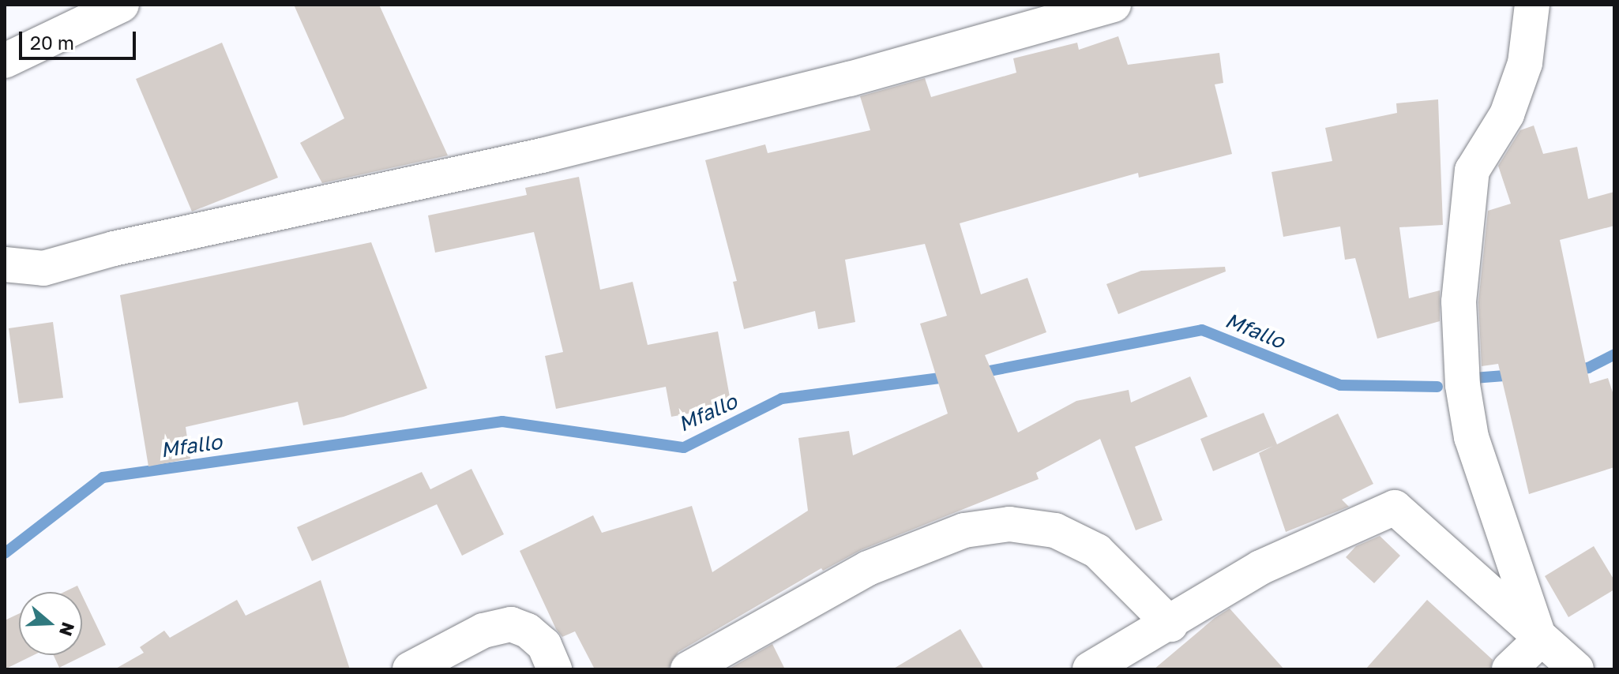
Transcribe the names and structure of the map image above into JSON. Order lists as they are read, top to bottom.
{
  "water": ["Mfallo"],
  "scale_bar": "20 m",
  "north": "right"
}
